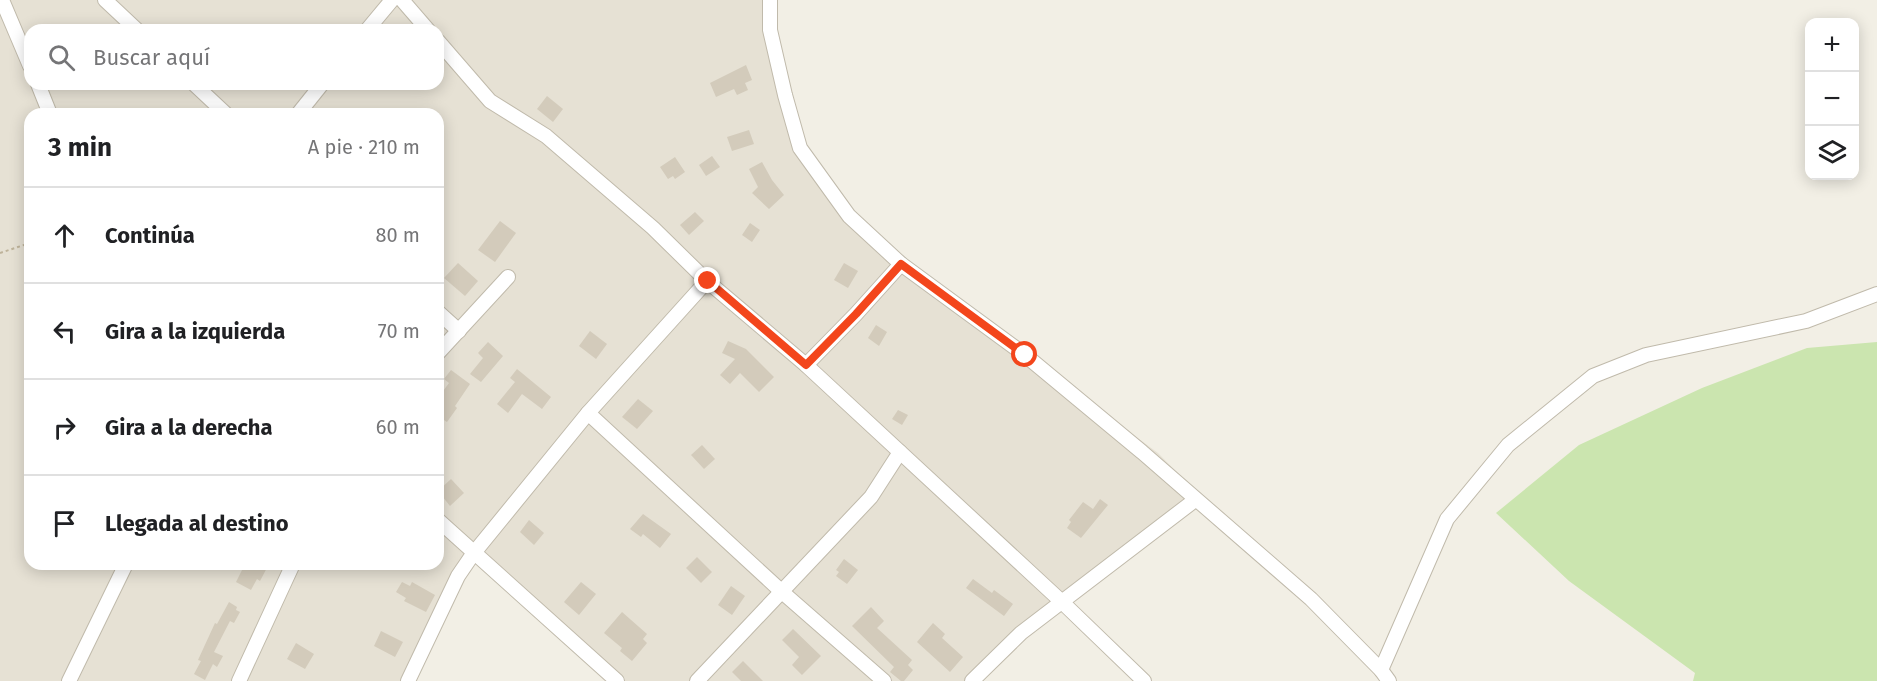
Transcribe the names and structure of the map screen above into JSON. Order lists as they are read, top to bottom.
{
  "page": {
    "map_buttons": ["+", "−"],
    "search": "Buscar aquí",
    "heading": ["3 min", "A pie · 210 m"],
    "list": [
      ["Continúa", "80 m"],
      ["Gira a la izquierda", "70 m"],
      ["Gira a la derecha", "60 m"],
      "Llegada al destino"
    ]
  }
}
